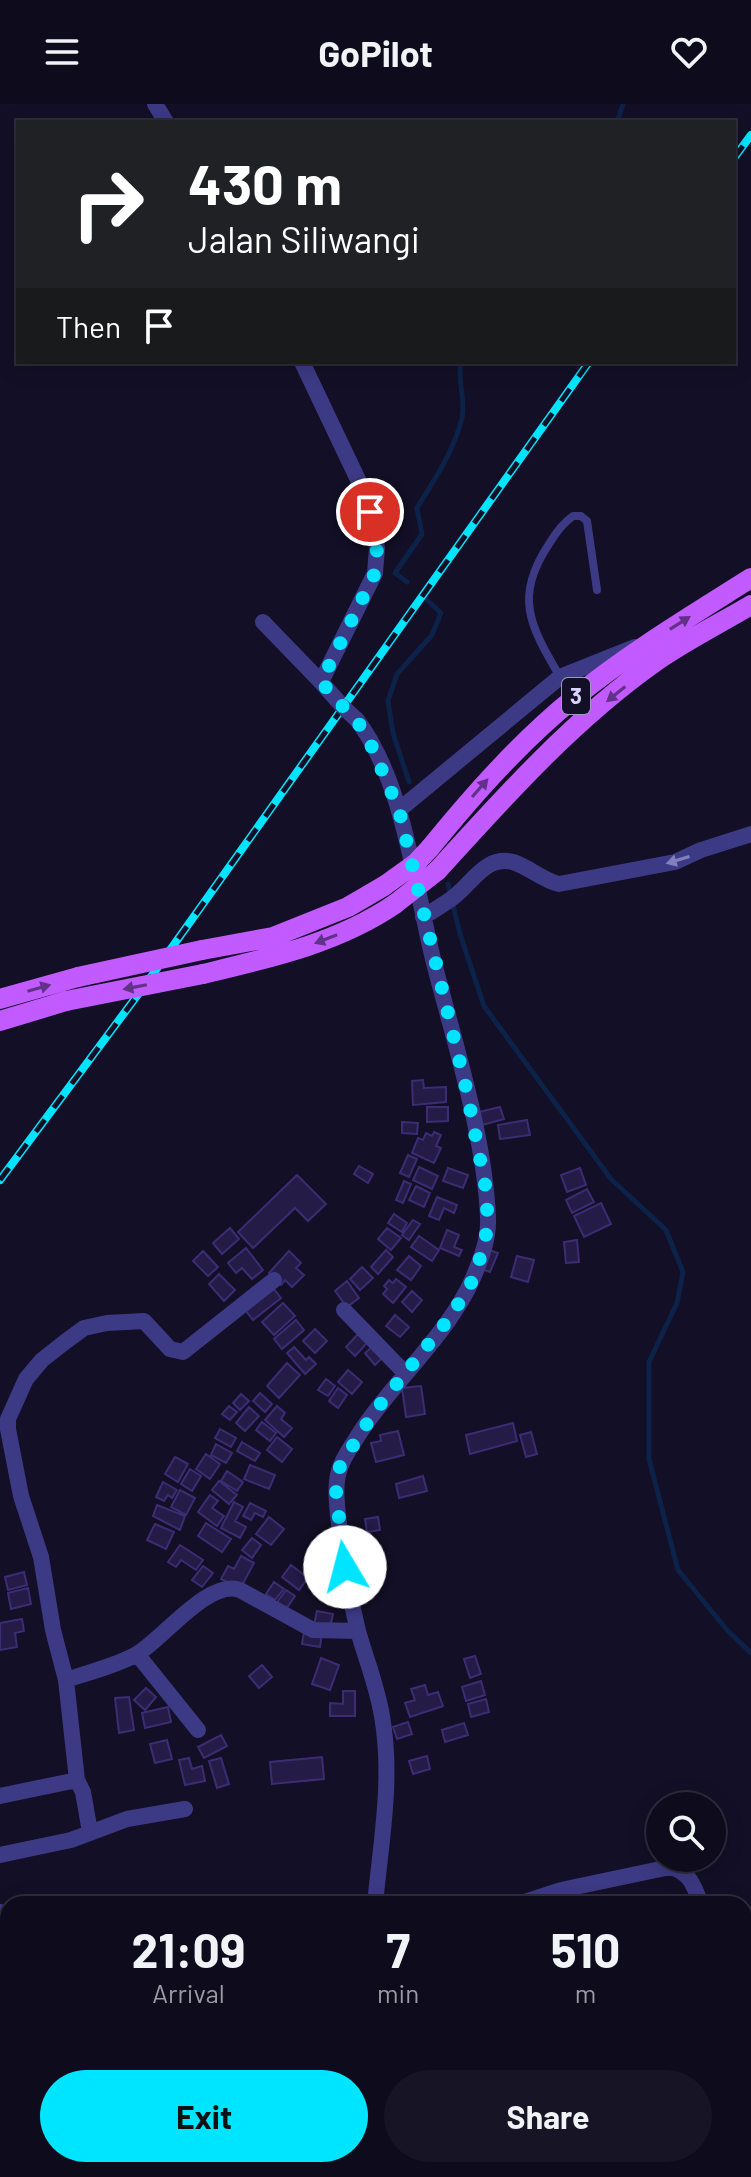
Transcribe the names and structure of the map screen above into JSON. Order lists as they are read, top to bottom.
{
  "streets": {
    "main road": ["3"]
  },
  "page": {
    "header": "GoPilot",
    "turn": ["430 m", "Jalan Siliwangi"],
    "then": "Then",
    "eta": [
      "21:09",
      "Arrival",
      "7",
      "min",
      "510",
      "m"
    ],
    "buttons": ["Exit", "Share"]
  }
}
